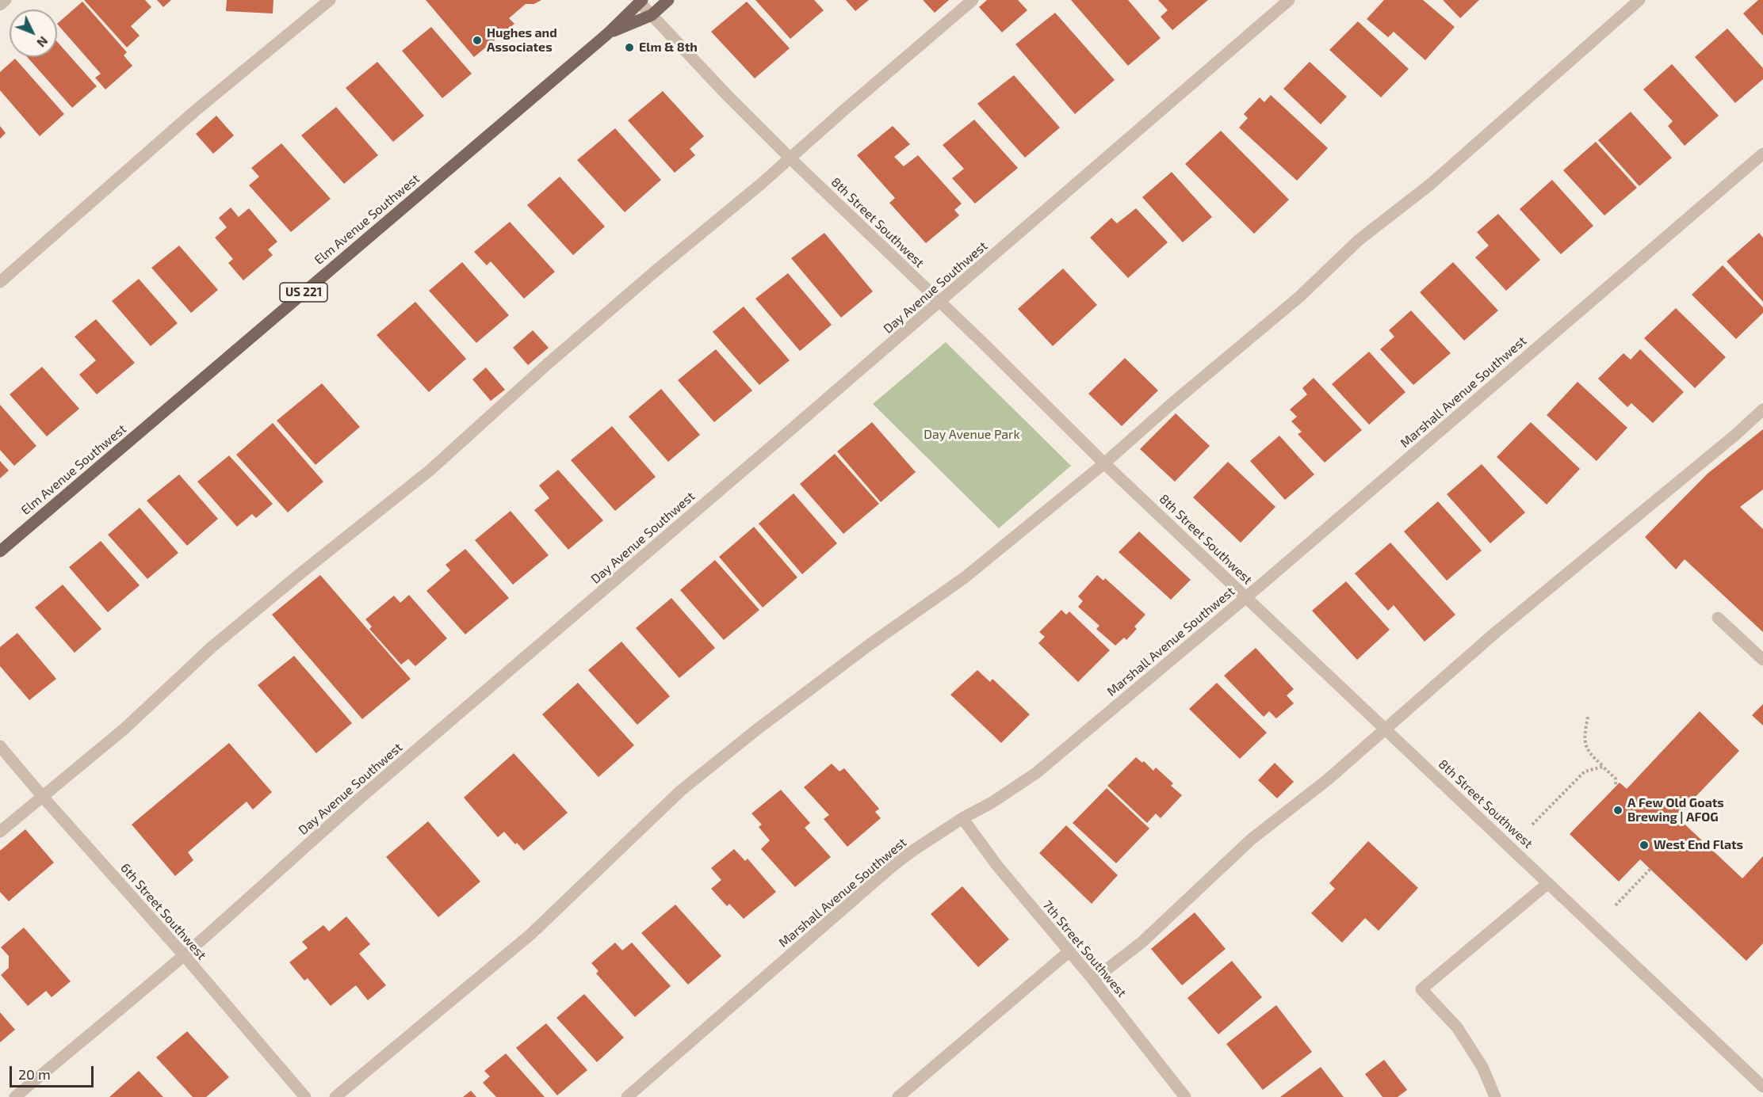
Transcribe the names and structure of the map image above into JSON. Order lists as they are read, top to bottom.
{
  "streets": {
    "main road": ["Elm Avenue Southwest", "US 221"],
    "street": [
      "8th Street Southwest",
      "Day Avenue Southwest",
      "Marshall Avenue Southwest",
      "6th Street Southwest",
      "7th Street Southwest"
    ]
  },
  "crossings": [
    ["Elm Avenue Southwest", "8th Street Southwest"],
    ["8th Street Southwest", "Day Avenue Southwest"],
    ["8th Street Southwest", "Marshall Avenue Southwest"],
    ["Day Avenue Southwest", "6th Street Southwest"],
    ["Marshall Avenue Southwest", "7th Street Southwest"]
  ],
  "parks": ["Day Avenue Park"],
  "places": [
    "Hughes and Associates",
    "Elm & 8th",
    "A Few Old Goats Brewing | AFOG",
    "West End Flats"
  ],
  "scale_bar": "20 m",
  "north": "bottom right"
}
